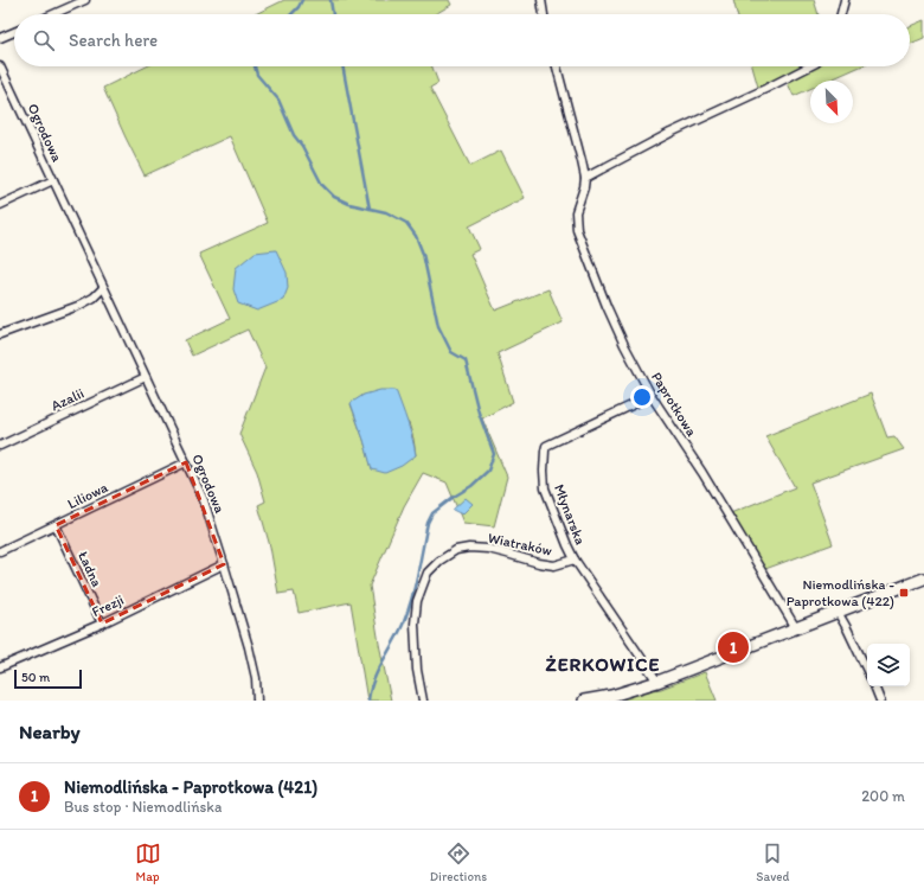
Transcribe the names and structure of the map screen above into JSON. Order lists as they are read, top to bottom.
{
  "streets": {
    "street": [
      "Ogrodowa",
      "Azalii",
      "Paprotkowa",
      "Liliowa",
      "Młynarska",
      "Wiatraków",
      "Ładna",
      "Frezji"
    ]
  },
  "crossings": [
    ["Ogrodowa", "Azalii"],
    ["Ogrodowa", "Liliowa"],
    ["Ogrodowa", "Frezji"],
    ["Paprotkowa", "Młynarska"],
    ["Liliowa", "Ładna"],
    ["Młynarska", "Wiatraków"],
    ["Ładna", "Frezji"]
  ],
  "districts": ["ŻERKOWICE"],
  "places": {
    "transit": ["Niemodlińska - Paprotkowa (422)"]
  },
  "scale_bar": "50 m",
  "north": "bottom right",
  "page": {
    "search": "Search here",
    "pins": "1",
    "scale": "50 m",
    "heading": "Nearby",
    "list": [
      {
        "mark": "1",
        "name": "Niemodlińska - Paprotkowa (421)",
        "note": "Bus stop · Niemodlińska",
        "value": "200 m"
      }
    ],
    "nav": ["Map", "Directions", "Saved"]
  }
}
